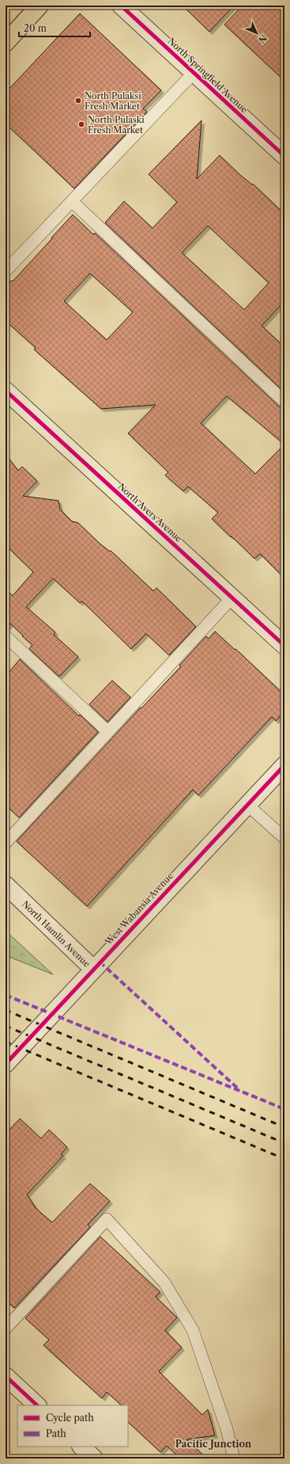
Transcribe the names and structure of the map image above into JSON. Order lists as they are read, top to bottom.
{
  "streets": {
    "street": [
      "North Springfield Avenue",
      "North Avers Avenue",
      "West Wabansia Avenue",
      "North Hamlin Avenue"
    ]
  },
  "crossings": [
    ["West Wabansia Avenue", "North Hamlin Avenue"]
  ],
  "districts": ["Pacific Junction"],
  "places": ["North Pulaksi Fresh Market", "North Pulaski Fresh Market"],
  "legend": ["Cycle path", "Path"],
  "scale_bar": "20 m",
  "north": "bottom right"
}
